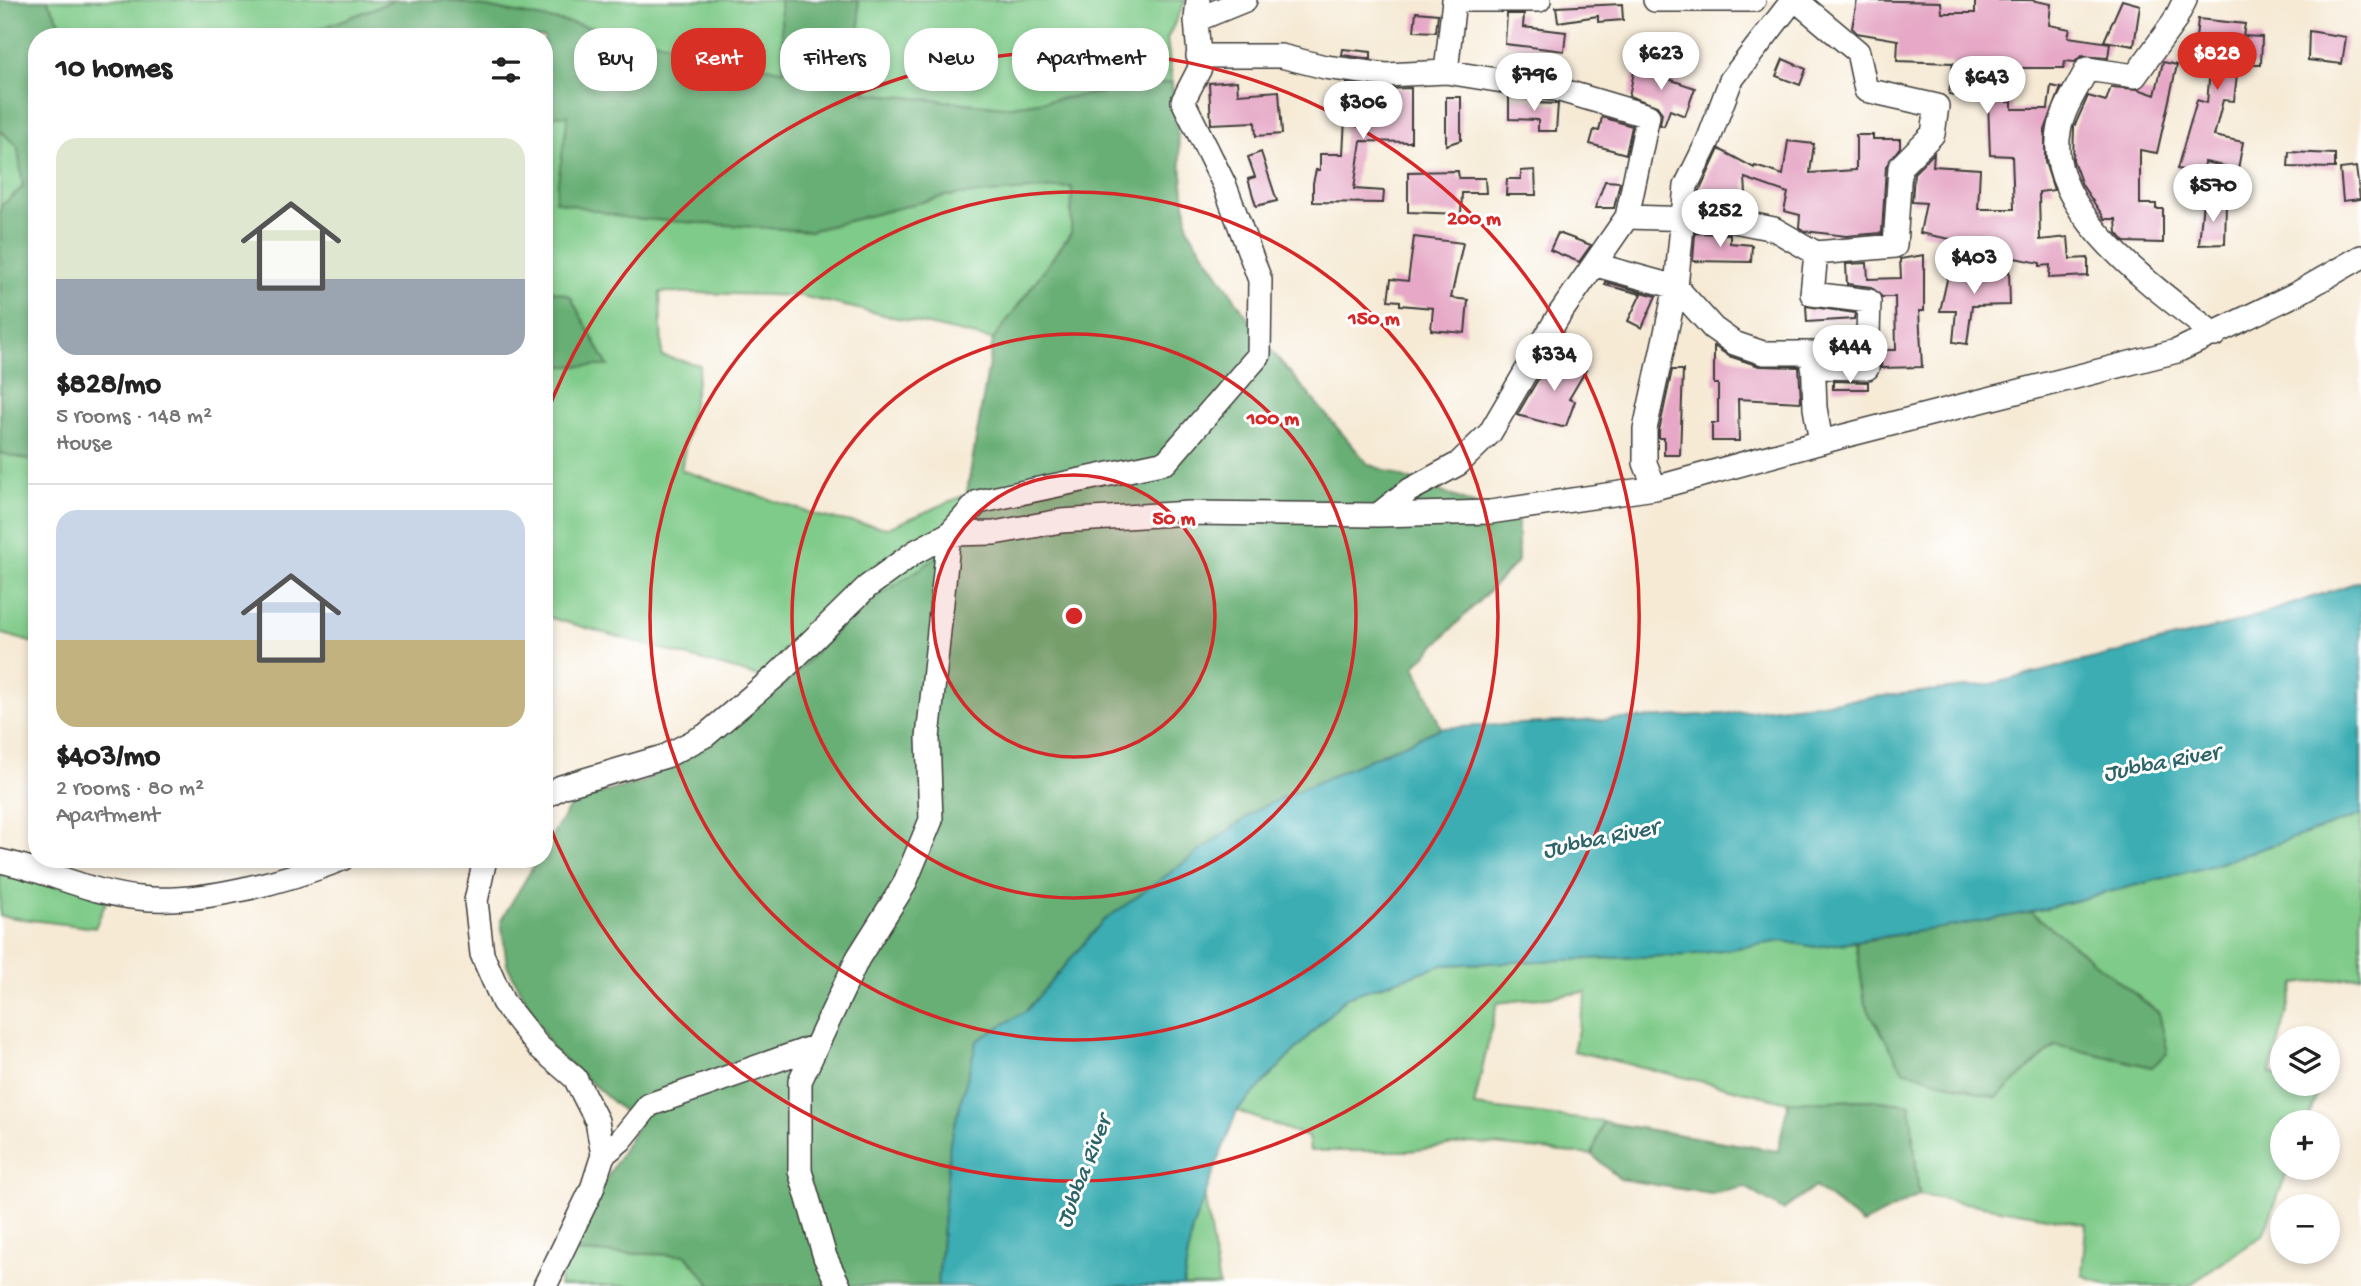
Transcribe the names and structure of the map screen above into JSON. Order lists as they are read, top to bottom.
{
  "water": ["Jubba River"],
  "page": {
    "chip": [
      "Buy",
      "Rent",
      "Filters",
      "New",
      "Apartment"
    ],
    "heading": "10 homes",
    "price": [
      "$623",
      "$828",
      "$796",
      "$643",
      "$306",
      "$570",
      "$252",
      "$403",
      "$444",
      "$334"
    ],
    "list": [
      {
        "name": "$828/mo",
        "note": "5 rooms · 148 m² · House"
      },
      {
        "name": "$403/mo",
        "note": "2 rooms · 80 m² · Apartment"
      }
    ],
    "map_buttons": ["+", "−"]
  },
  "rings": [
    "200 m",
    "150 m",
    "100 m",
    "50 m"
  ]
}
